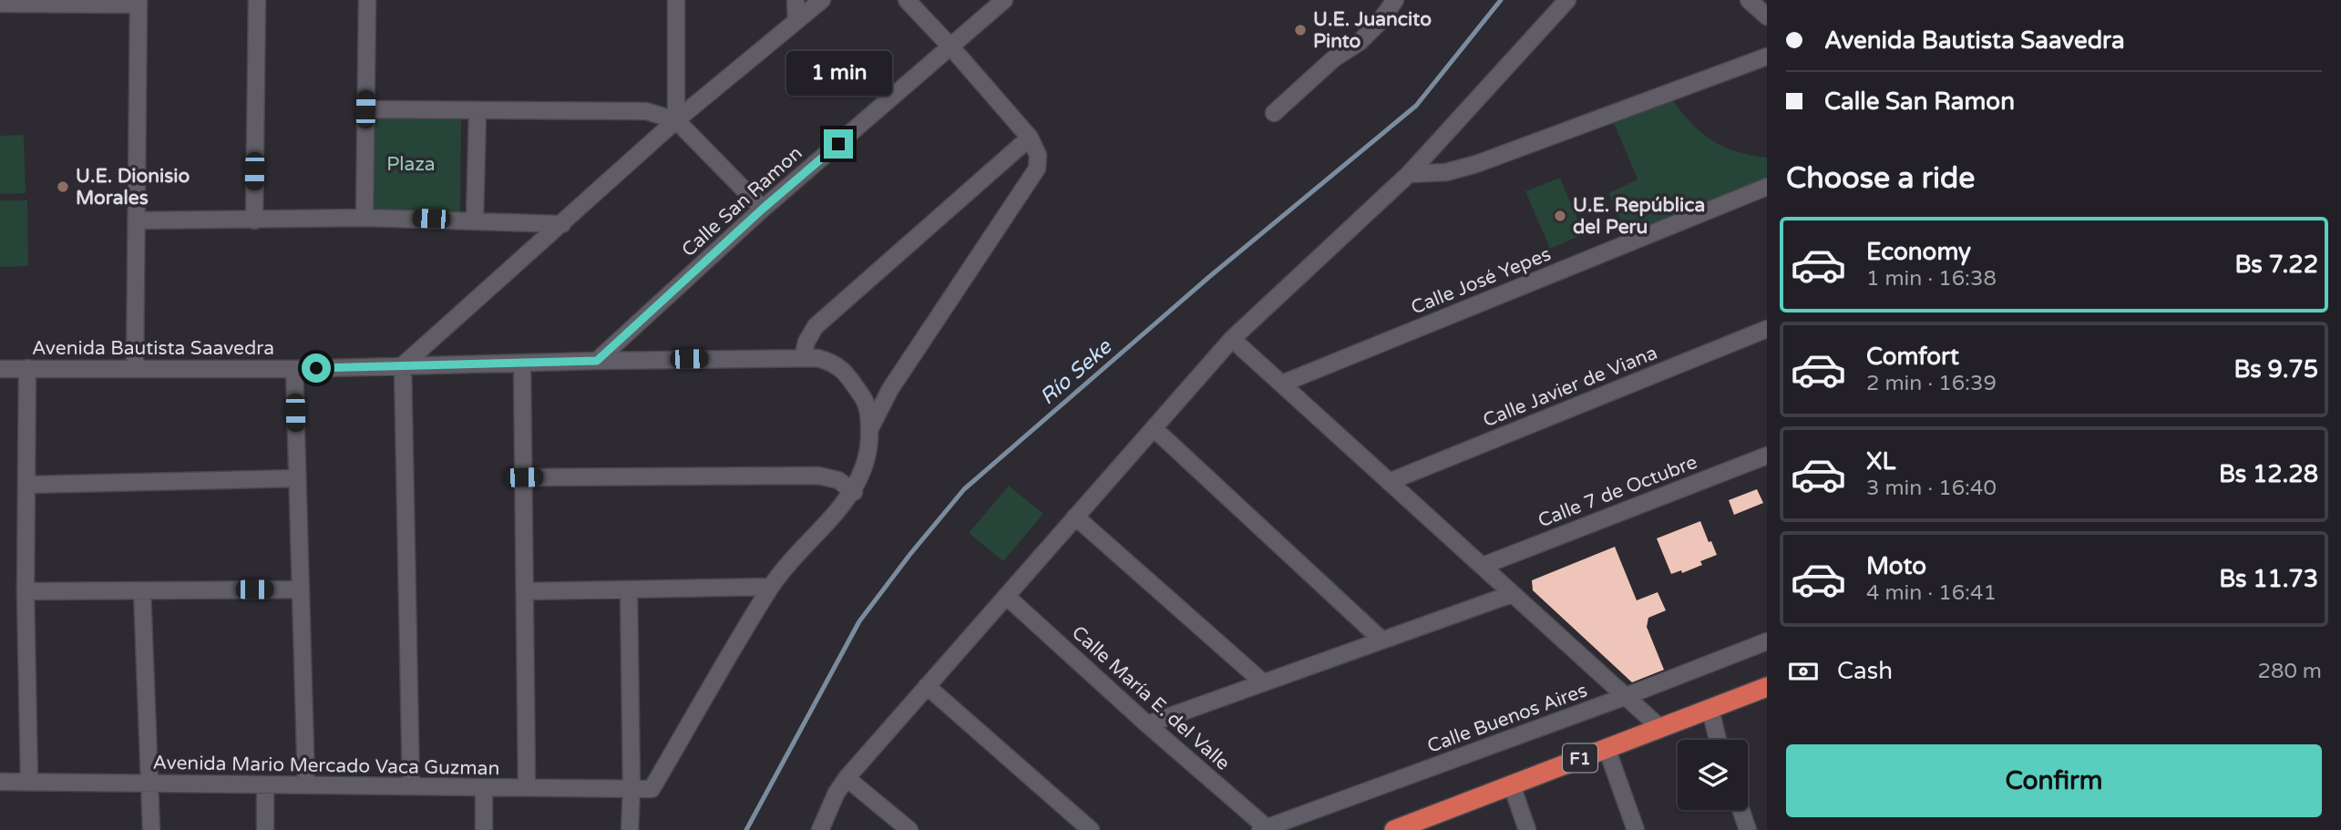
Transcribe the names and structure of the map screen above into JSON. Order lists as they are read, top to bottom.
{
  "streets": {
    "highway": ["F1"],
    "street": [
      "Calle San Ramon",
      "Calle José Yepes",
      "Avenida Bautista Saavedra",
      "Calle Javier de Viana",
      "Calle 7 de Octubre",
      "Calle María E. del Valle",
      "Calle Buenos Aires",
      "Avenida Mario Mercado Vaca Guzman"
    ]
  },
  "crossings": [
    ["Calle San Ramon", "Avenida Bautista Saavedra"],
    ["Calle María E. del Valle", "Calle Buenos Aires"]
  ],
  "water": ["Río Seke"],
  "parks": ["Plaza"],
  "places": ["U.E. Juancito Pinto", "U.E. Dionisio Morales", "U.E. República del Peru"],
  "page": {
    "banner": ["Avenida Bautista Saavedra", "Calle San Ramon"],
    "bubble": "1 min",
    "heading": "Choose a ride",
    "list": [
      {
        "name": "Economy",
        "note": "1 min · 16:38",
        "value": "Bs 7.22"
      },
      {
        "name": "Comfort",
        "note": "2 min · 16:39",
        "value": "Bs 9.75"
      },
      {
        "name": "XL",
        "note": "3 min · 16:40",
        "value": "Bs 12.28"
      },
      {
        "name": "Moto",
        "note": "4 min · 16:41",
        "value": "Bs 11.73"
      }
    ],
    "pay": ["Cash", "280 m"],
    "buttons": "Confirm"
  }
}
